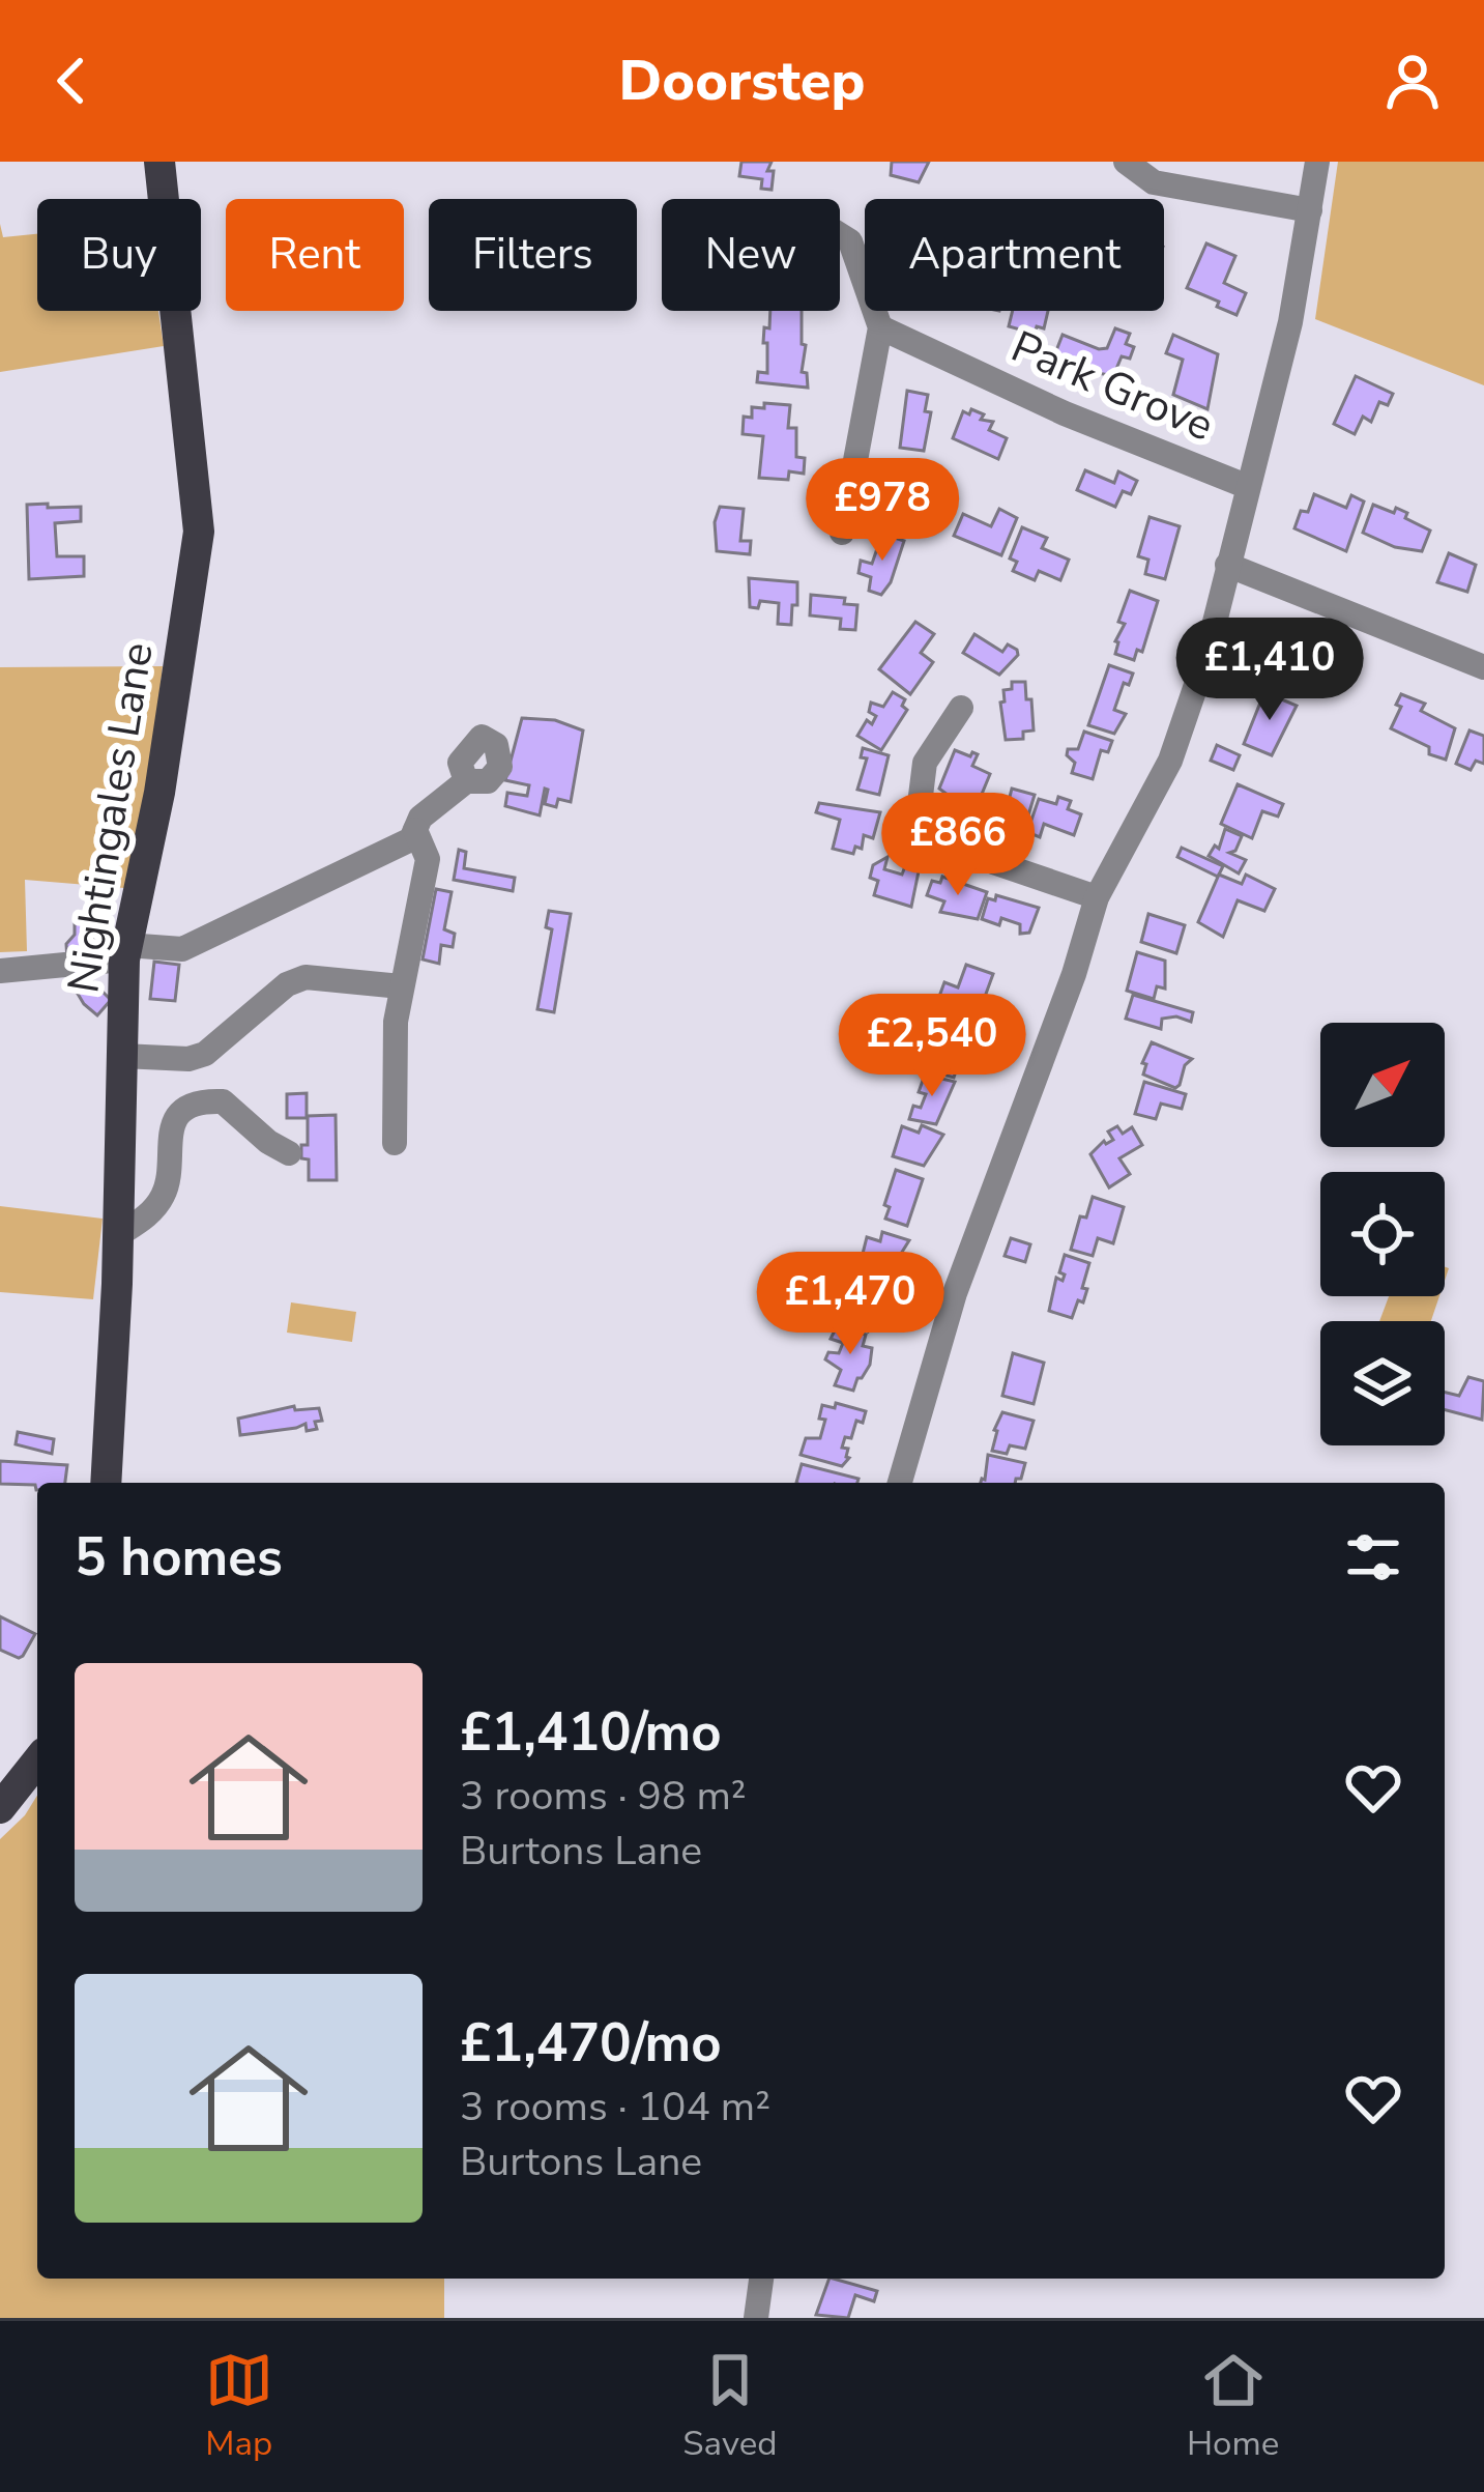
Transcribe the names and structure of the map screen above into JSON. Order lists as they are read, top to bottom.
{
  "streets": {
    "main road": ["Nightingales Lane"],
    "street": ["Park Grove"]
  },
  "north": "top right",
  "page": {
    "header": "Doorstep",
    "chip": [
      "Buy",
      "Rent",
      "Filters",
      "New",
      "Apartment"
    ],
    "price": [
      "£978",
      "£1,410",
      "£866",
      "£2,540",
      "£1,470"
    ],
    "heading": "5 homes",
    "list": [
      {
        "name": "£1,410/mo",
        "note": "3 rooms · 98 m² · Burtons Lane"
      },
      {
        "name": "£1,470/mo",
        "note": "3 rooms · 104 m² · Burtons Lane"
      }
    ],
    "tabs": ["Map", "Saved", "Home"]
  }
}
